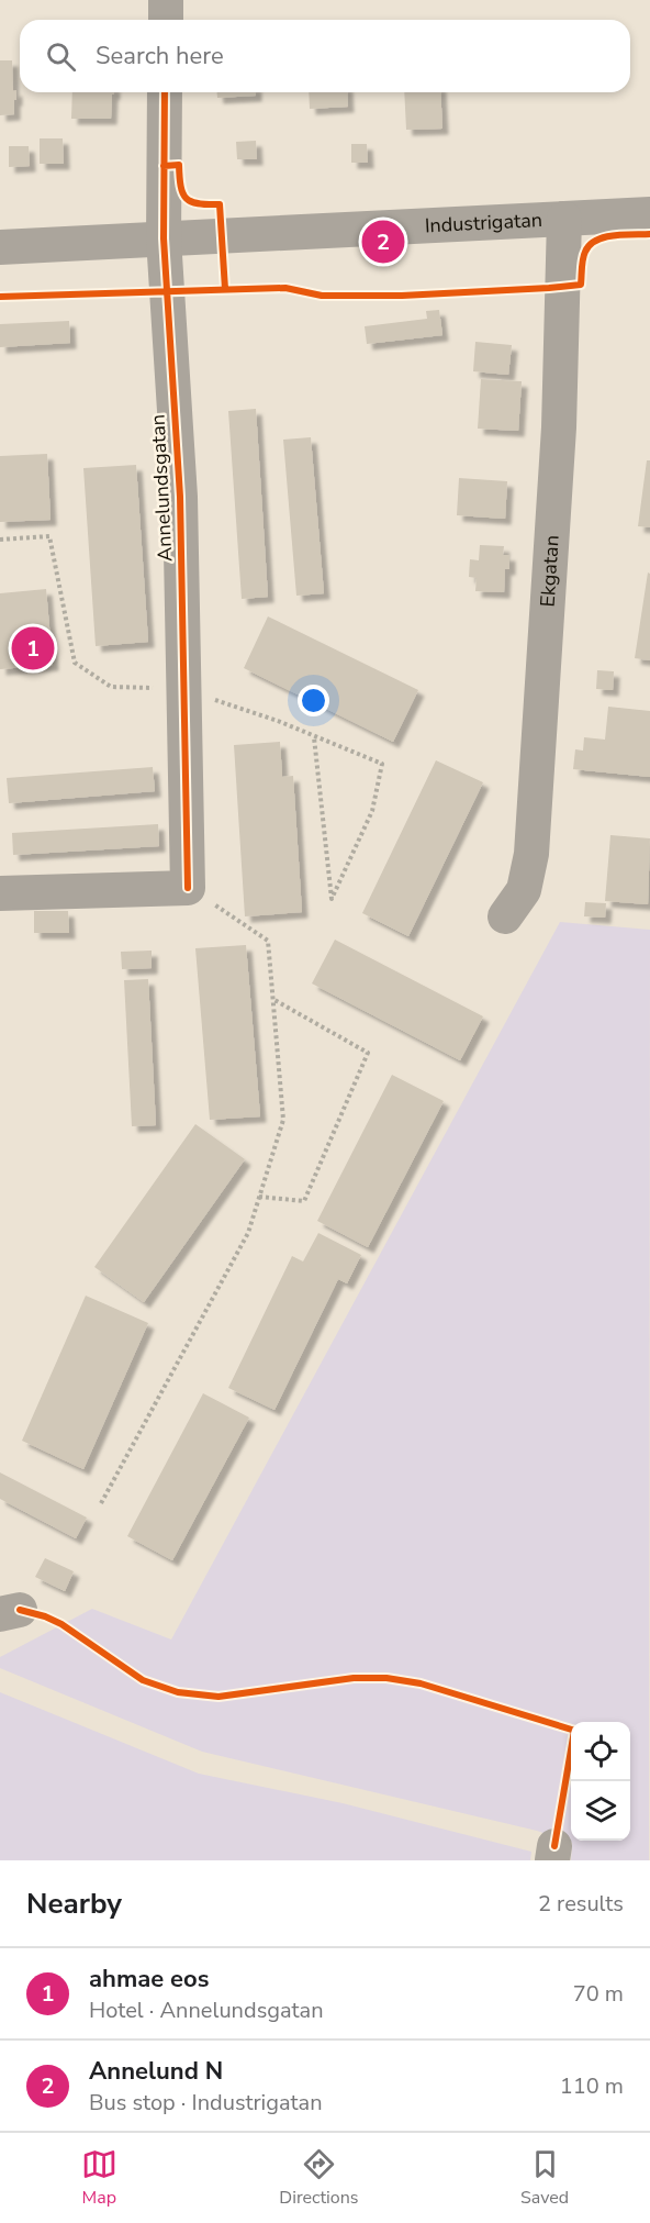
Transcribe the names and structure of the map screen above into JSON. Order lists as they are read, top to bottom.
{
  "streets": {
    "street": ["Industrigatan", "Annelundsgatan", "Ekgatan"]
  },
  "crossings": [
    ["Industrigatan", "Annelundsgatan"],
    ["Industrigatan", "Ekgatan"]
  ],
  "page": {
    "search": "Search here",
    "pins": ["2", "1"],
    "heading": ["Nearby", "2 results"],
    "list": [
      {
        "mark": "1",
        "name": "ahmae eos",
        "note": "Hotel · Annelundsgatan",
        "value": "70 m"
      },
      {
        "mark": "2",
        "name": "Annelund N",
        "note": "Bus stop · Industrigatan",
        "value": "110 m"
      }
    ],
    "nav": ["Map", "Directions", "Saved"]
  }
}
